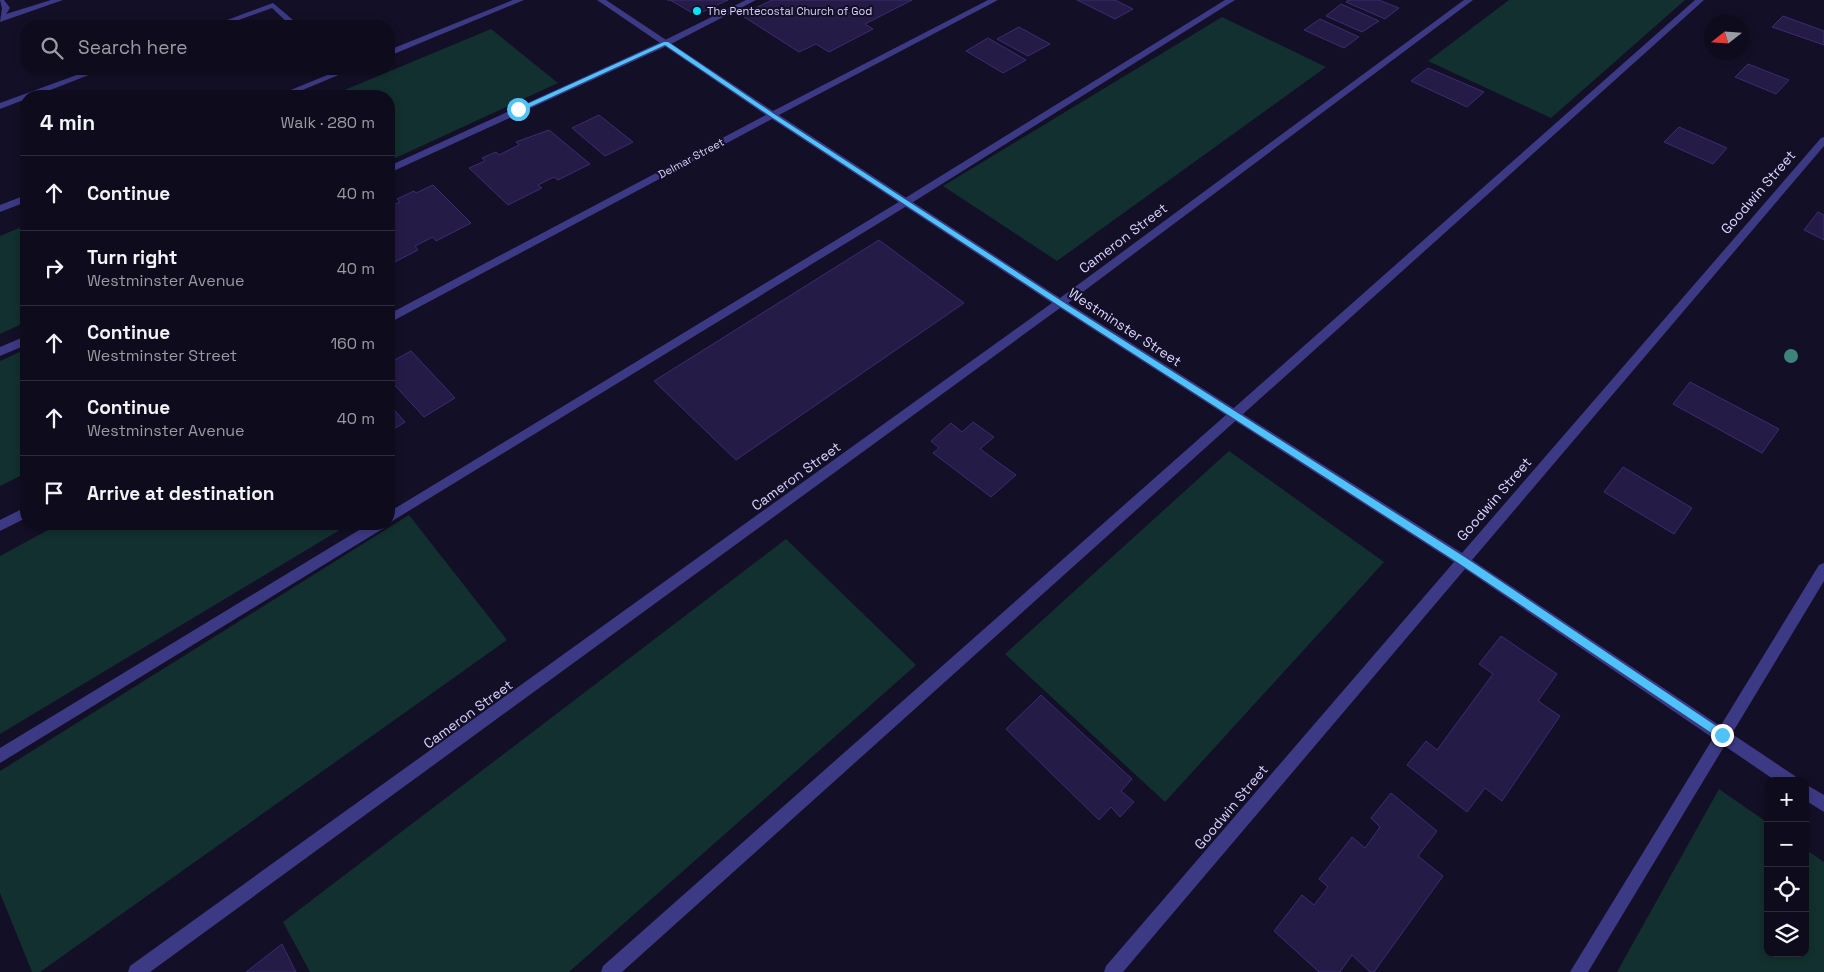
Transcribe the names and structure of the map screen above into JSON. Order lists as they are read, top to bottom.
{
  "streets": {
    "street": [
      "Delmar Street",
      "Goodwin Street",
      "Cameron Street",
      "Westminster Street"
    ]
  },
  "crossings": [
    ["Delmar Street", "Westminster Street"],
    ["Goodwin Street", "Westminster Street"],
    ["Cameron Street", "Westminster Street"]
  ],
  "places": ["The Pentecostal Church of God"],
  "north": "left",
  "page": {
    "search": "Search here",
    "heading": ["4 min", "Walk · 280 m"],
    "list": [
      ["Continue", "40 m"],
      ["Turn right", "Westminster Avenue", "40 m"],
      ["Continue", "Westminster Street", "160 m"],
      ["Continue", "Westminster Avenue", "40 m"],
      "Arrive at destination"
    ],
    "map_buttons": ["+", "−"]
  }
}
